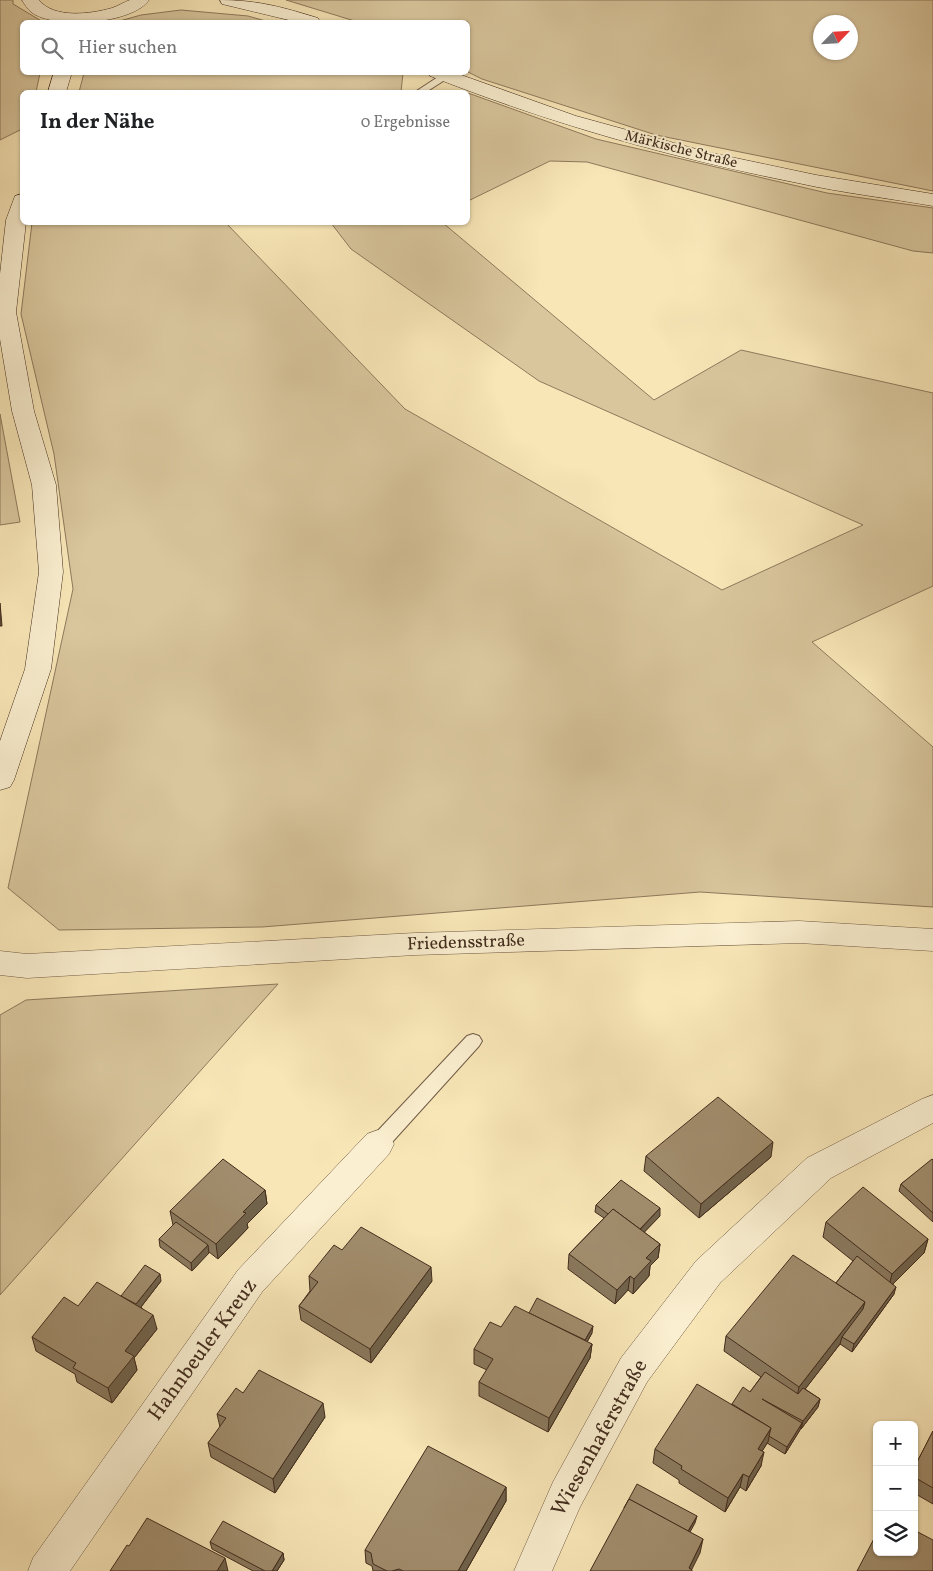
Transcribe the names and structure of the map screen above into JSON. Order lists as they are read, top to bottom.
{
  "streets": {
    "main road": [
      "Märkische Straße",
      "Friedensstraße",
      "Hahnbeuler Kreuz",
      "Wiesenhaferstraße"
    ]
  },
  "north": "top right",
  "page": {
    "search": "Hier suchen",
    "heading": ["In der Nähe", "0 Ergebnisse"],
    "map_buttons": ["+", "−"]
  }
}
